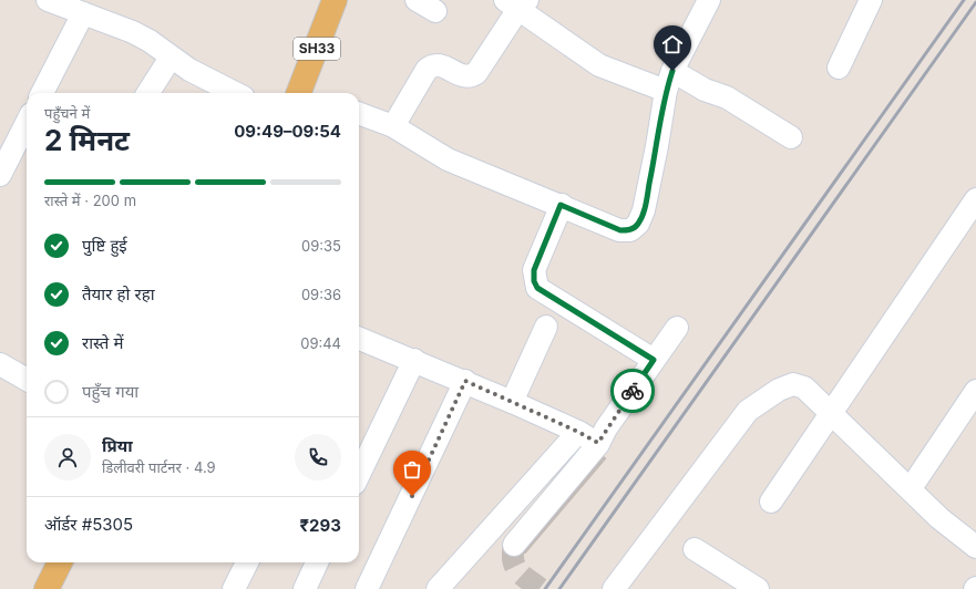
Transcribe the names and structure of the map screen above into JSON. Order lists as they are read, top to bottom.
{
  "streets": {
    "main road": ["SH33"]
  },
  "page": {
    "heading": ["2 मिनट", "पहुँचने में", "09:49–09:54"],
    "panel": [
      "प्रिया",
      "डिलीवरी पार्टनर · 4.9",
      "ऑर्डर #5305",
      "₹293"
    ],
    "bar": "रास्ते में · 200 m",
    "list": [
      ["पुष्टि हुई", "09:35"],
      ["तैयार हो रहा", "09:36"],
      ["रास्ते में", "09:44"],
      "पहुँच गया"
    ]
  }
}
